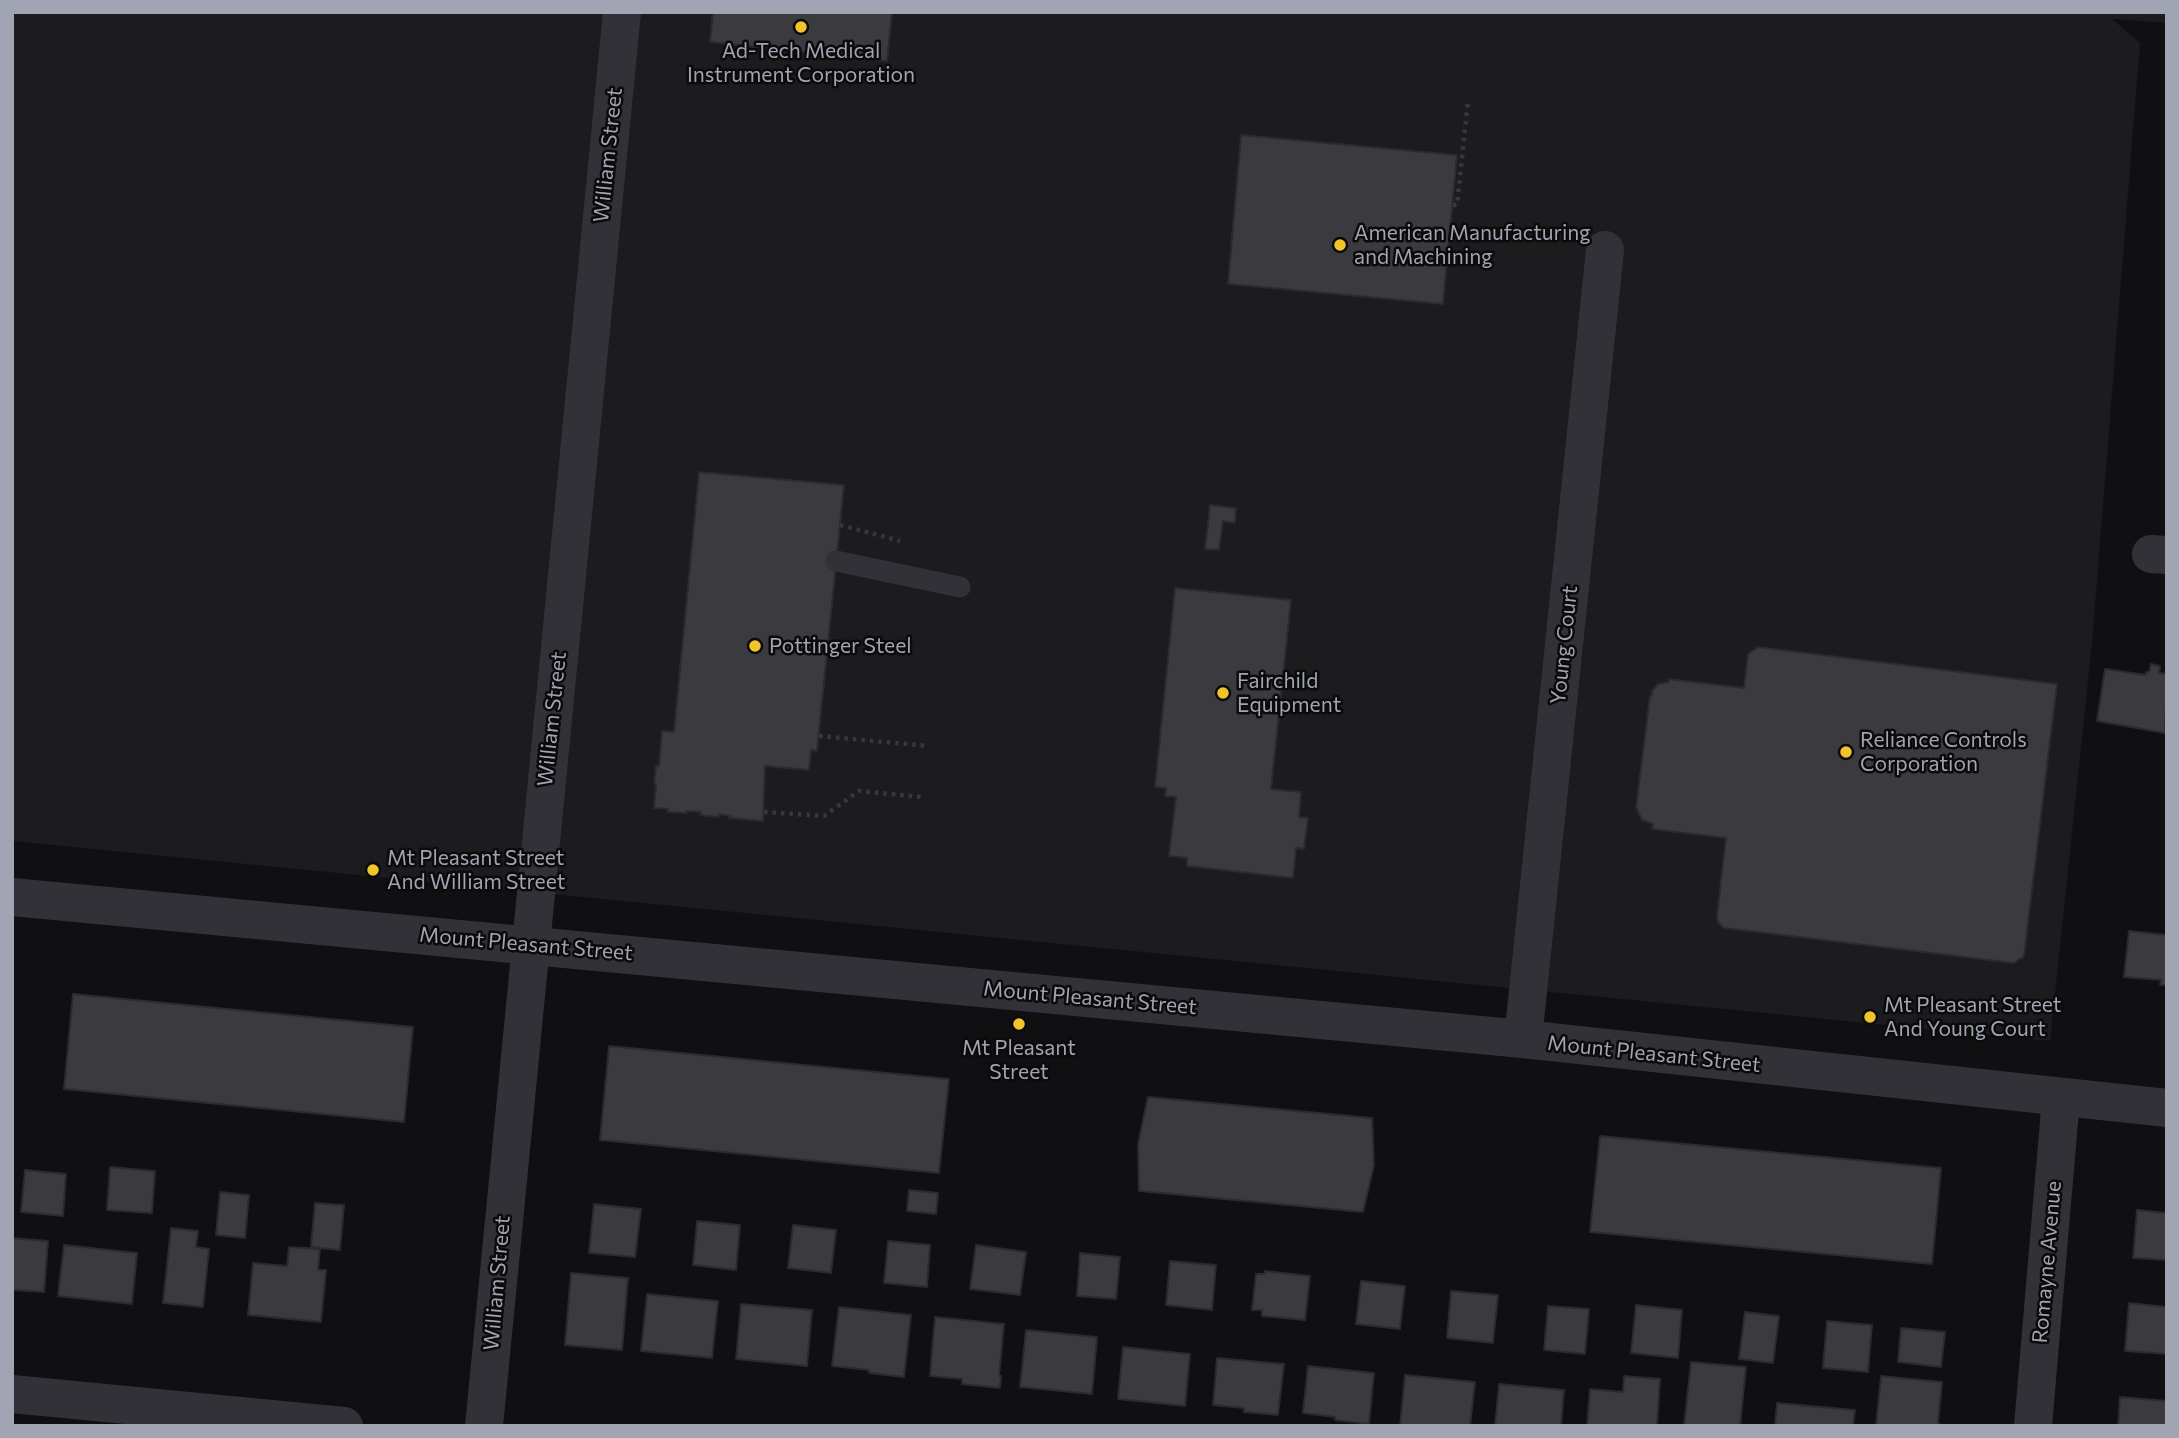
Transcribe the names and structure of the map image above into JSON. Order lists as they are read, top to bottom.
{
  "streets": {
    "street": [
      "William Street",
      "Young Court",
      "Mount Pleasant Street",
      "Romayne Avenue"
    ]
  },
  "crossings": [
    ["William Street", "Mount Pleasant Street"],
    ["Young Court", "Mount Pleasant Street"],
    ["Mount Pleasant Street", "Romayne Avenue"]
  ],
  "places": [
    "Ad-Tech Medical Instrument Corporation",
    "American Manufacturing and Machining",
    "Pottinger Steel",
    "Fairchild Equipment",
    "Reliance Controls Corporation",
    "Mt Pleasant Street And William Street",
    "Mt Pleasant Street And Young Court",
    "Mt Pleasant Street"
  ]
}
